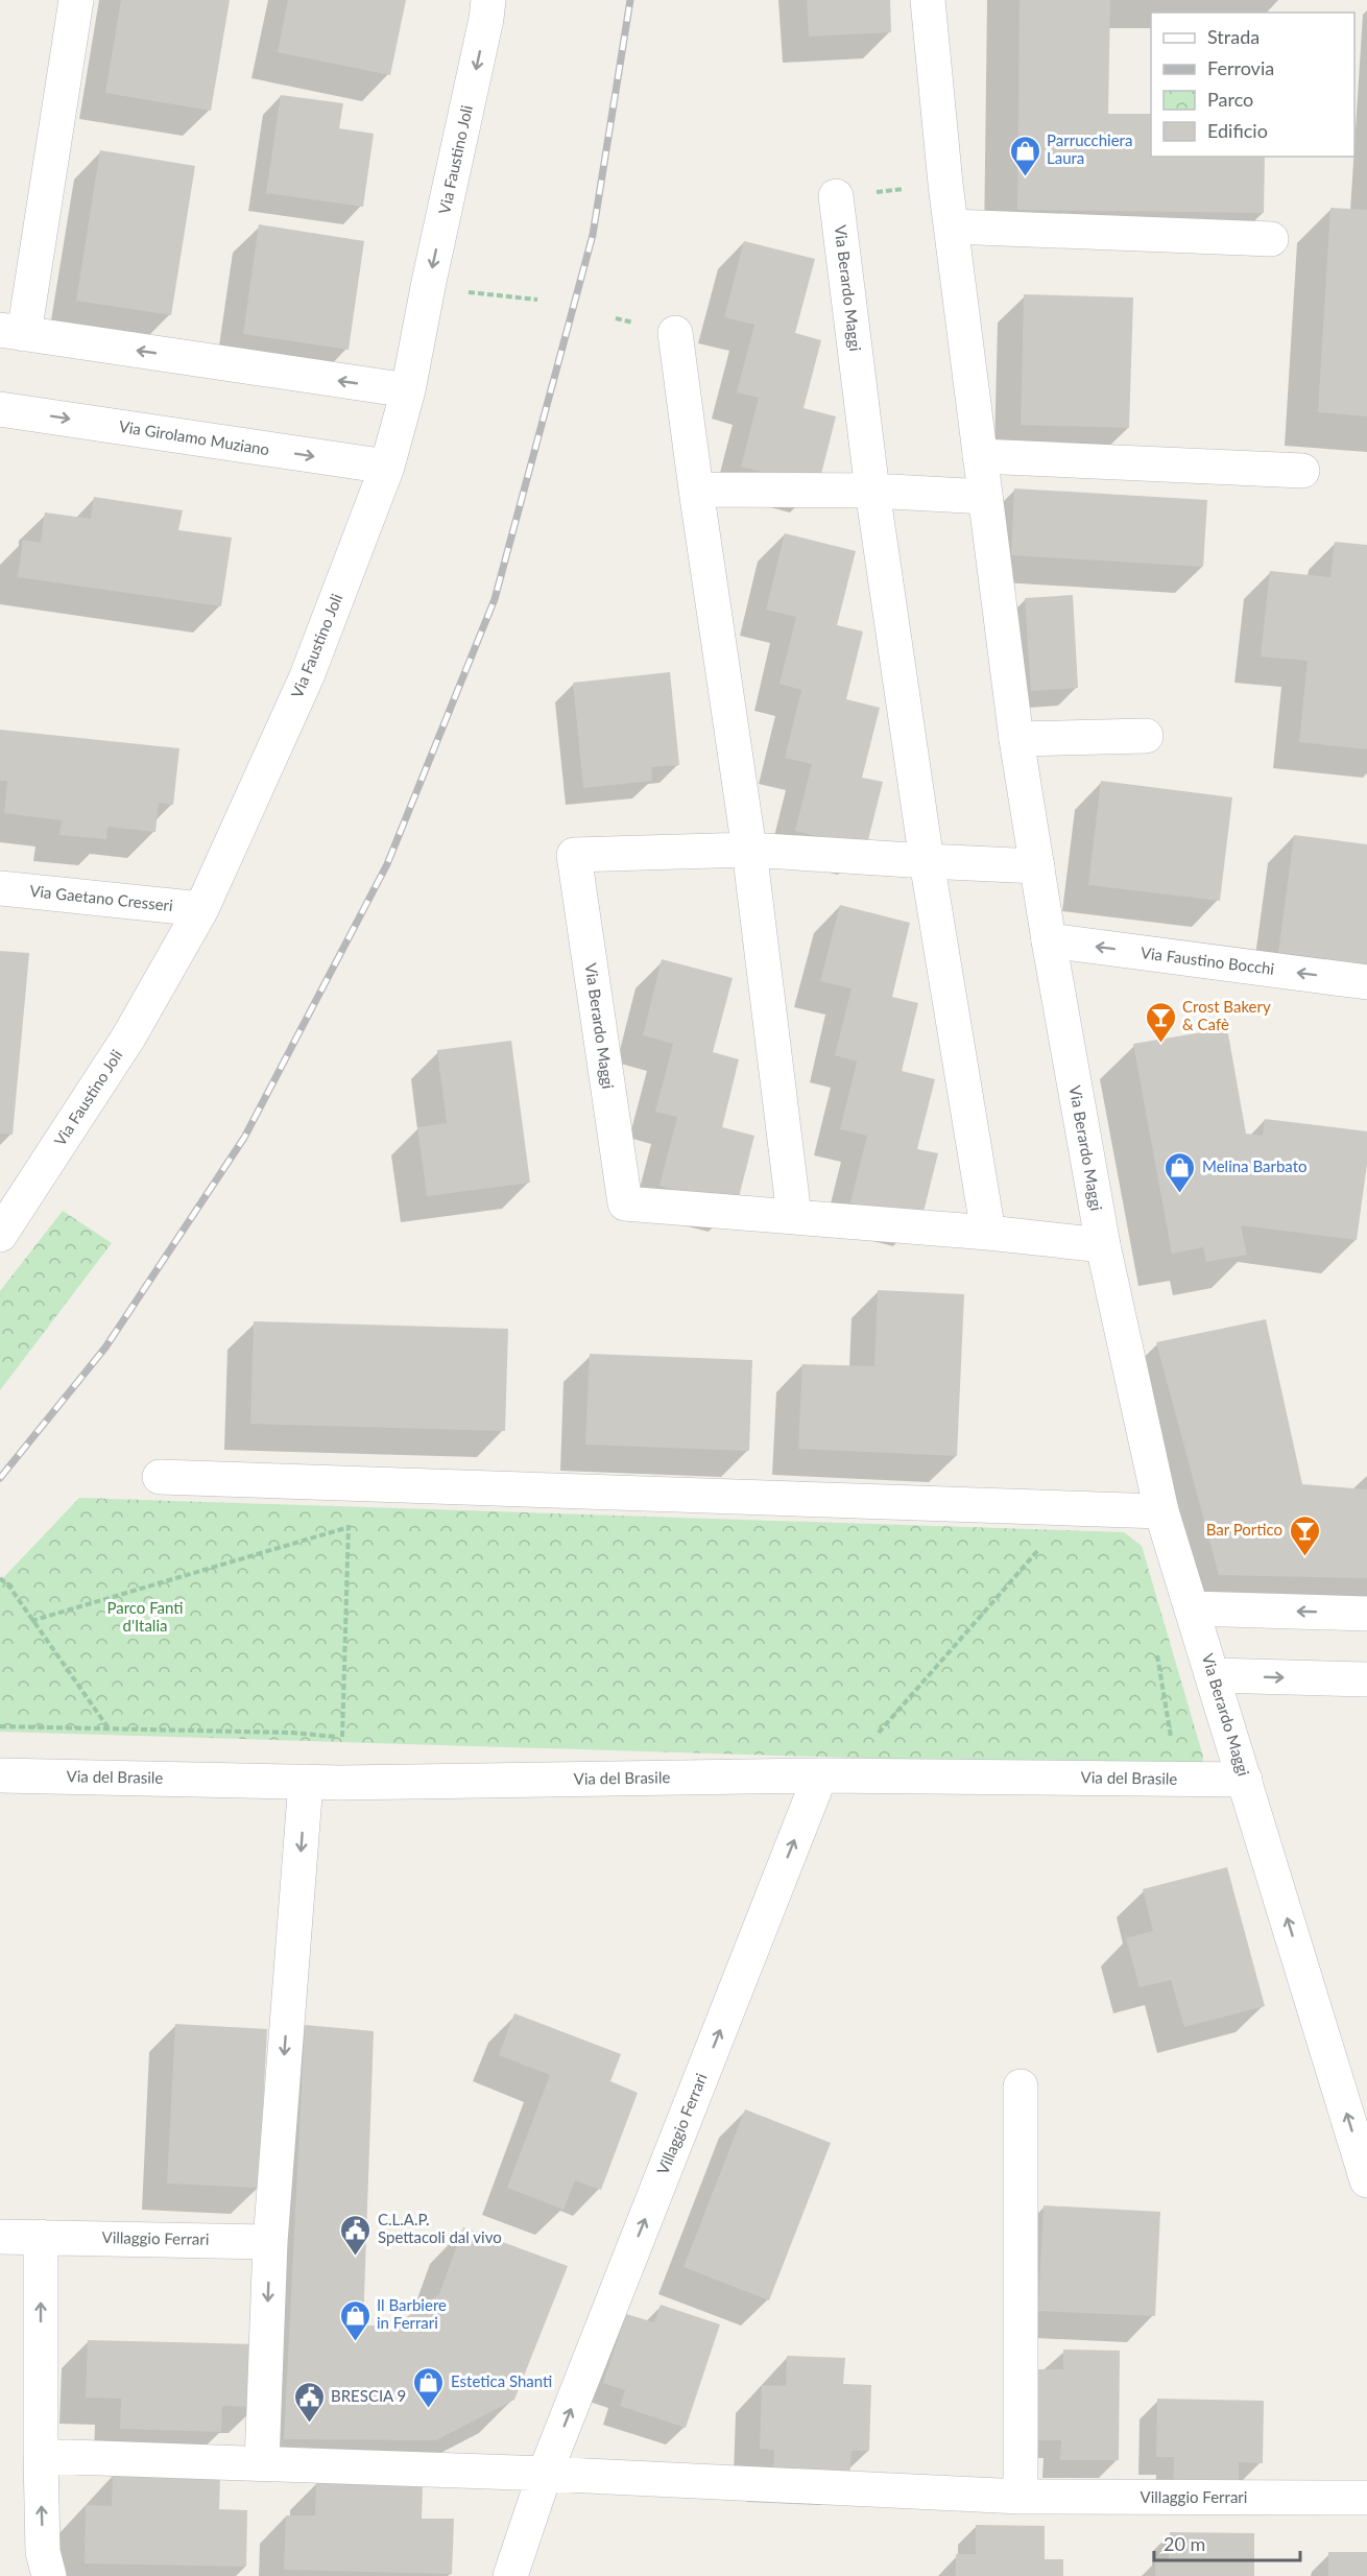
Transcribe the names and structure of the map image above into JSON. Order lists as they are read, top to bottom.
{
  "streets": {
    "street": [
      "Via Faustino Joli",
      "Via Berardo Maggi",
      "Via Girolamo Muziano",
      "Via Gaetano Cresseri",
      "Via Faustino Bocchi",
      "Via del Brasile",
      "Villaggio Ferrari"
    ]
  },
  "crossings": [
    ["Via Faustino Joli", "Via Girolamo Muziano"],
    ["Via Faustino Joli", "Via Gaetano Cresseri"],
    ["Via Berardo Maggi", "Via Faustino Bocchi"],
    ["Via Berardo Maggi", "Via del Brasile"],
    ["Via del Brasile", "Villaggio Ferrari"]
  ],
  "one_way": ["Via Faustino Bocchi"],
  "parks": ["Parco Fanti d'Italia"],
  "places": {
    "shop": [
      "Parrucchiera Laura",
      "Melina Barbato",
      "Il Barbiere in Ferrari",
      "Estetica Shanti"
    ],
    "bar": ["Crost Bakery & Cafè", "Bar Portico"],
    "public building": ["C.L.A.P. Spettacoli dal vivo", "BRESCIA 9"]
  },
  "legend": [
    "Strada",
    "Ferrovia",
    "Parco",
    "Edificio"
  ],
  "scale_bar": "20 m"
}
